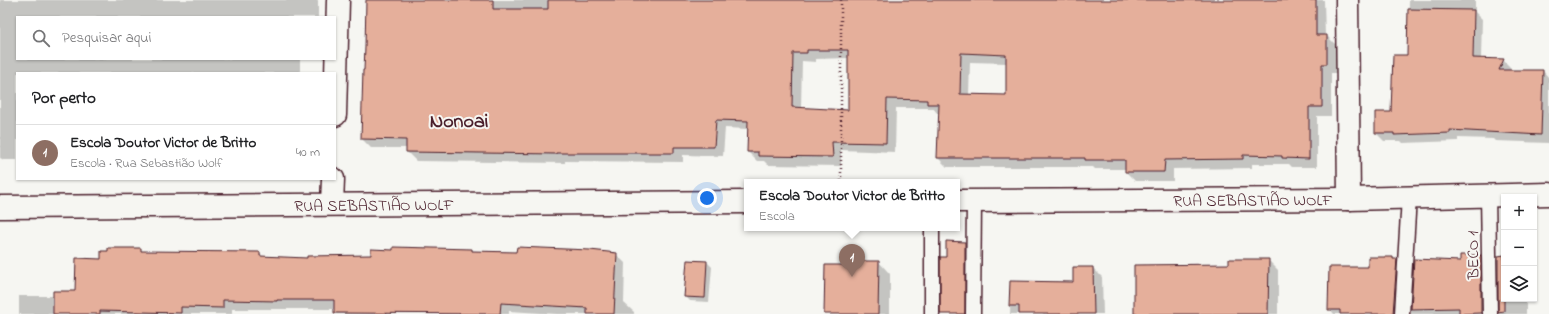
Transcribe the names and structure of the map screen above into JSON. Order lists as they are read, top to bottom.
{
  "streets": {
    "street": ["RUA SEBASTIÃO WOLF"],
    "lane": ["BECO 1"]
  },
  "crossings": [
    ["RUA SEBASTIÃO WOLF", "BECO 1"]
  ],
  "districts": ["Nonoai"],
  "page": {
    "search": "Pesquisar aqui",
    "heading": "Por perto",
    "list": [
      {
        "mark": "1",
        "name": "Escola Doutor Victor de Britto",
        "note": "Escola · Rua Sebastião Wolf",
        "value": "40 m"
      }
    ],
    "popup": ["Escola Doutor Victor de Britto", "Escola"],
    "map_buttons": ["+", "−"],
    "pins": "1"
  }
}
